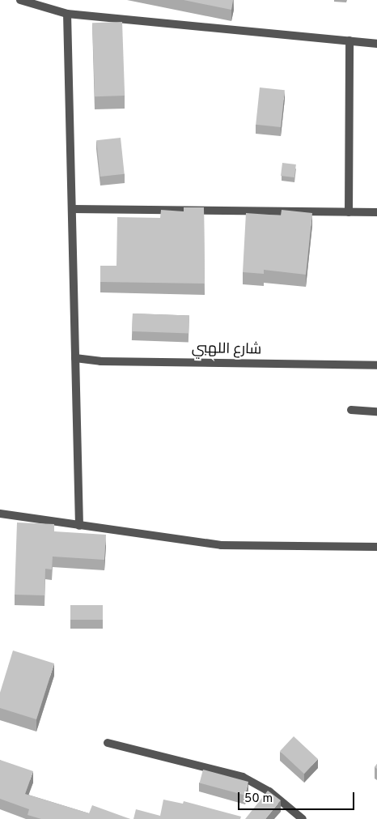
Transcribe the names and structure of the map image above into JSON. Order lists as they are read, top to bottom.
{
  "streets": {
    "street": ["شارع اللهبي"]
  },
  "scale_bar": "50 m"
}
